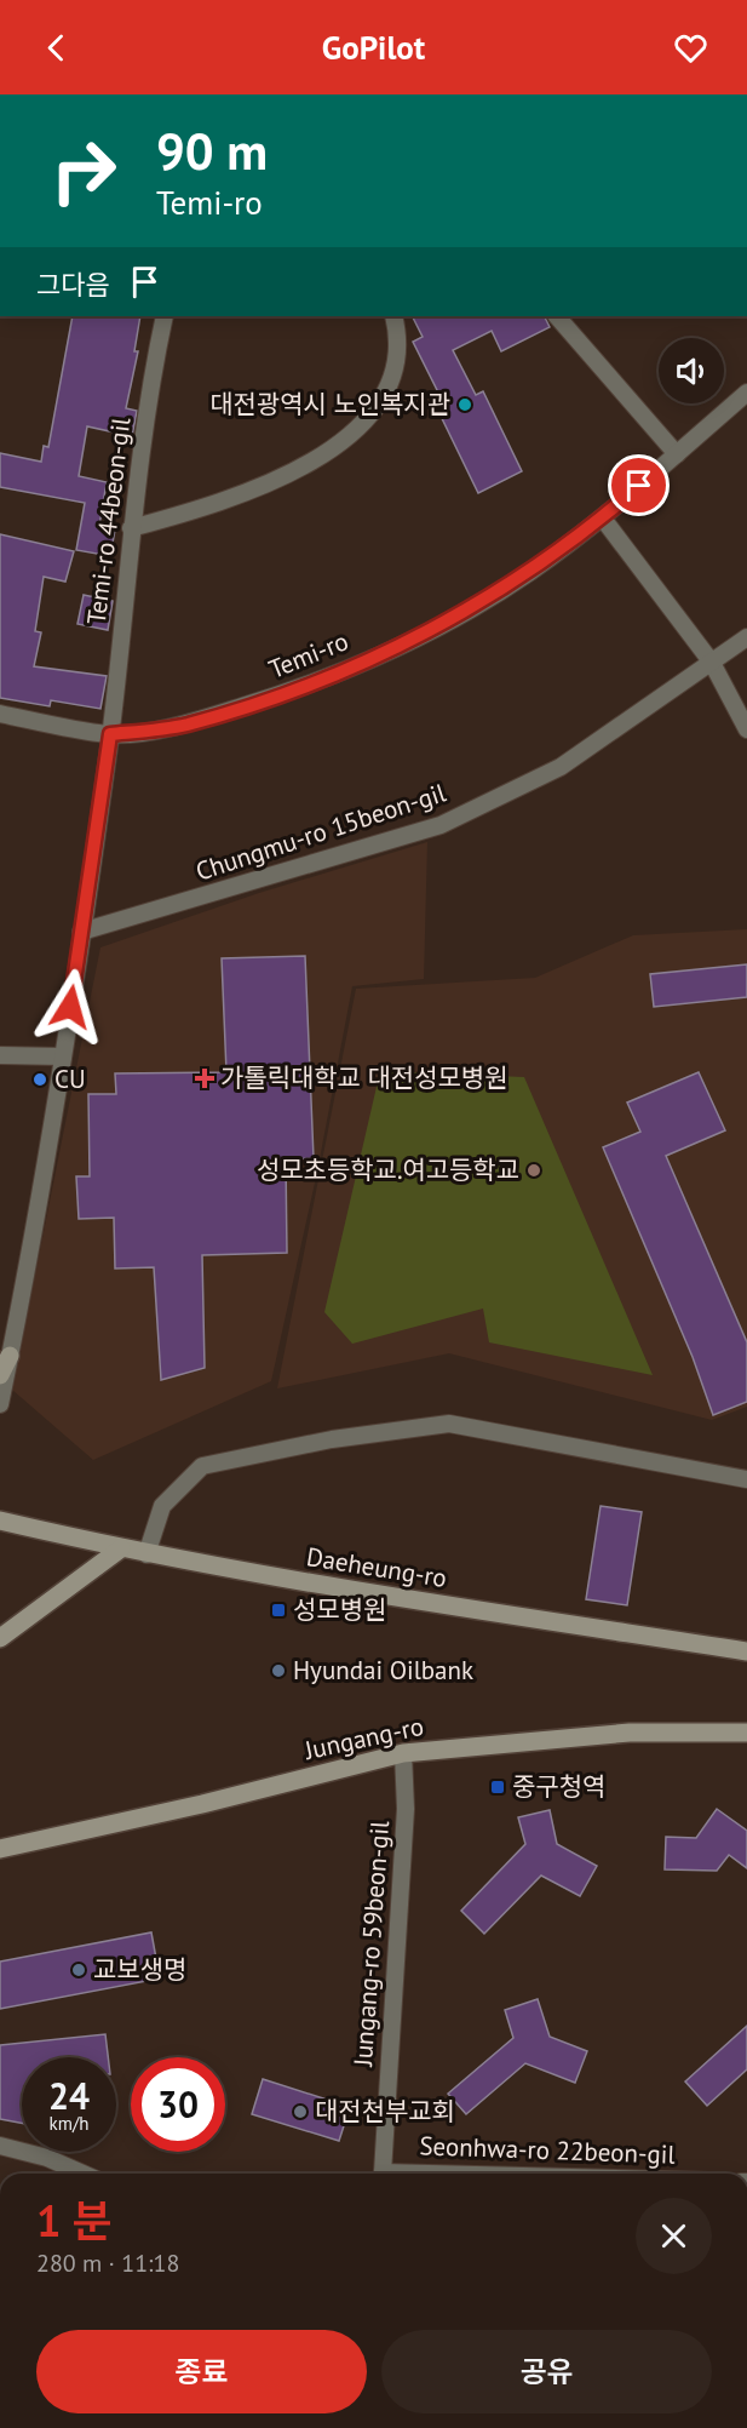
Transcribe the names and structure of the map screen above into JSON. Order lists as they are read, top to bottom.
{
  "streets": {
    "main road": ["Daeheung-ro", "Jungang-ro"],
    "street": [
      "Temi-ro 44beon-gil",
      "Temi-ro",
      "Chungmu-ro 15beon-gil",
      "Jungang-ro 59beon-gil"
    ]
  },
  "crossings": [
    ["Temi-ro 44beon-gil", "Temi-ro"],
    ["Temi-ro 44beon-gil", "Chungmu-ro 15beon-gil"],
    ["Jungang-ro", "Jungang-ro 59beon-gil"]
  ],
  "places": {
    "other": [
      "대전광역시 노인복지관",
      "CU",
      "성모초등학교.여고등학교",
      "Hyundai Oilbank",
      "교보생명",
      "대전천부교회"
    ],
    "health": ["가톨릭대학교 대전성모병원"],
    "transit": ["성모병원", "중구청역"]
  },
  "page": {
    "header": "GoPilot",
    "turn": ["90 m", "Temi-ro"],
    "then": "그다음",
    "speed": "24 km/h",
    "limit": "30",
    "heading": ["1 분", "280 m · 11:18"],
    "buttons": ["종료", "공유"]
  }
}
